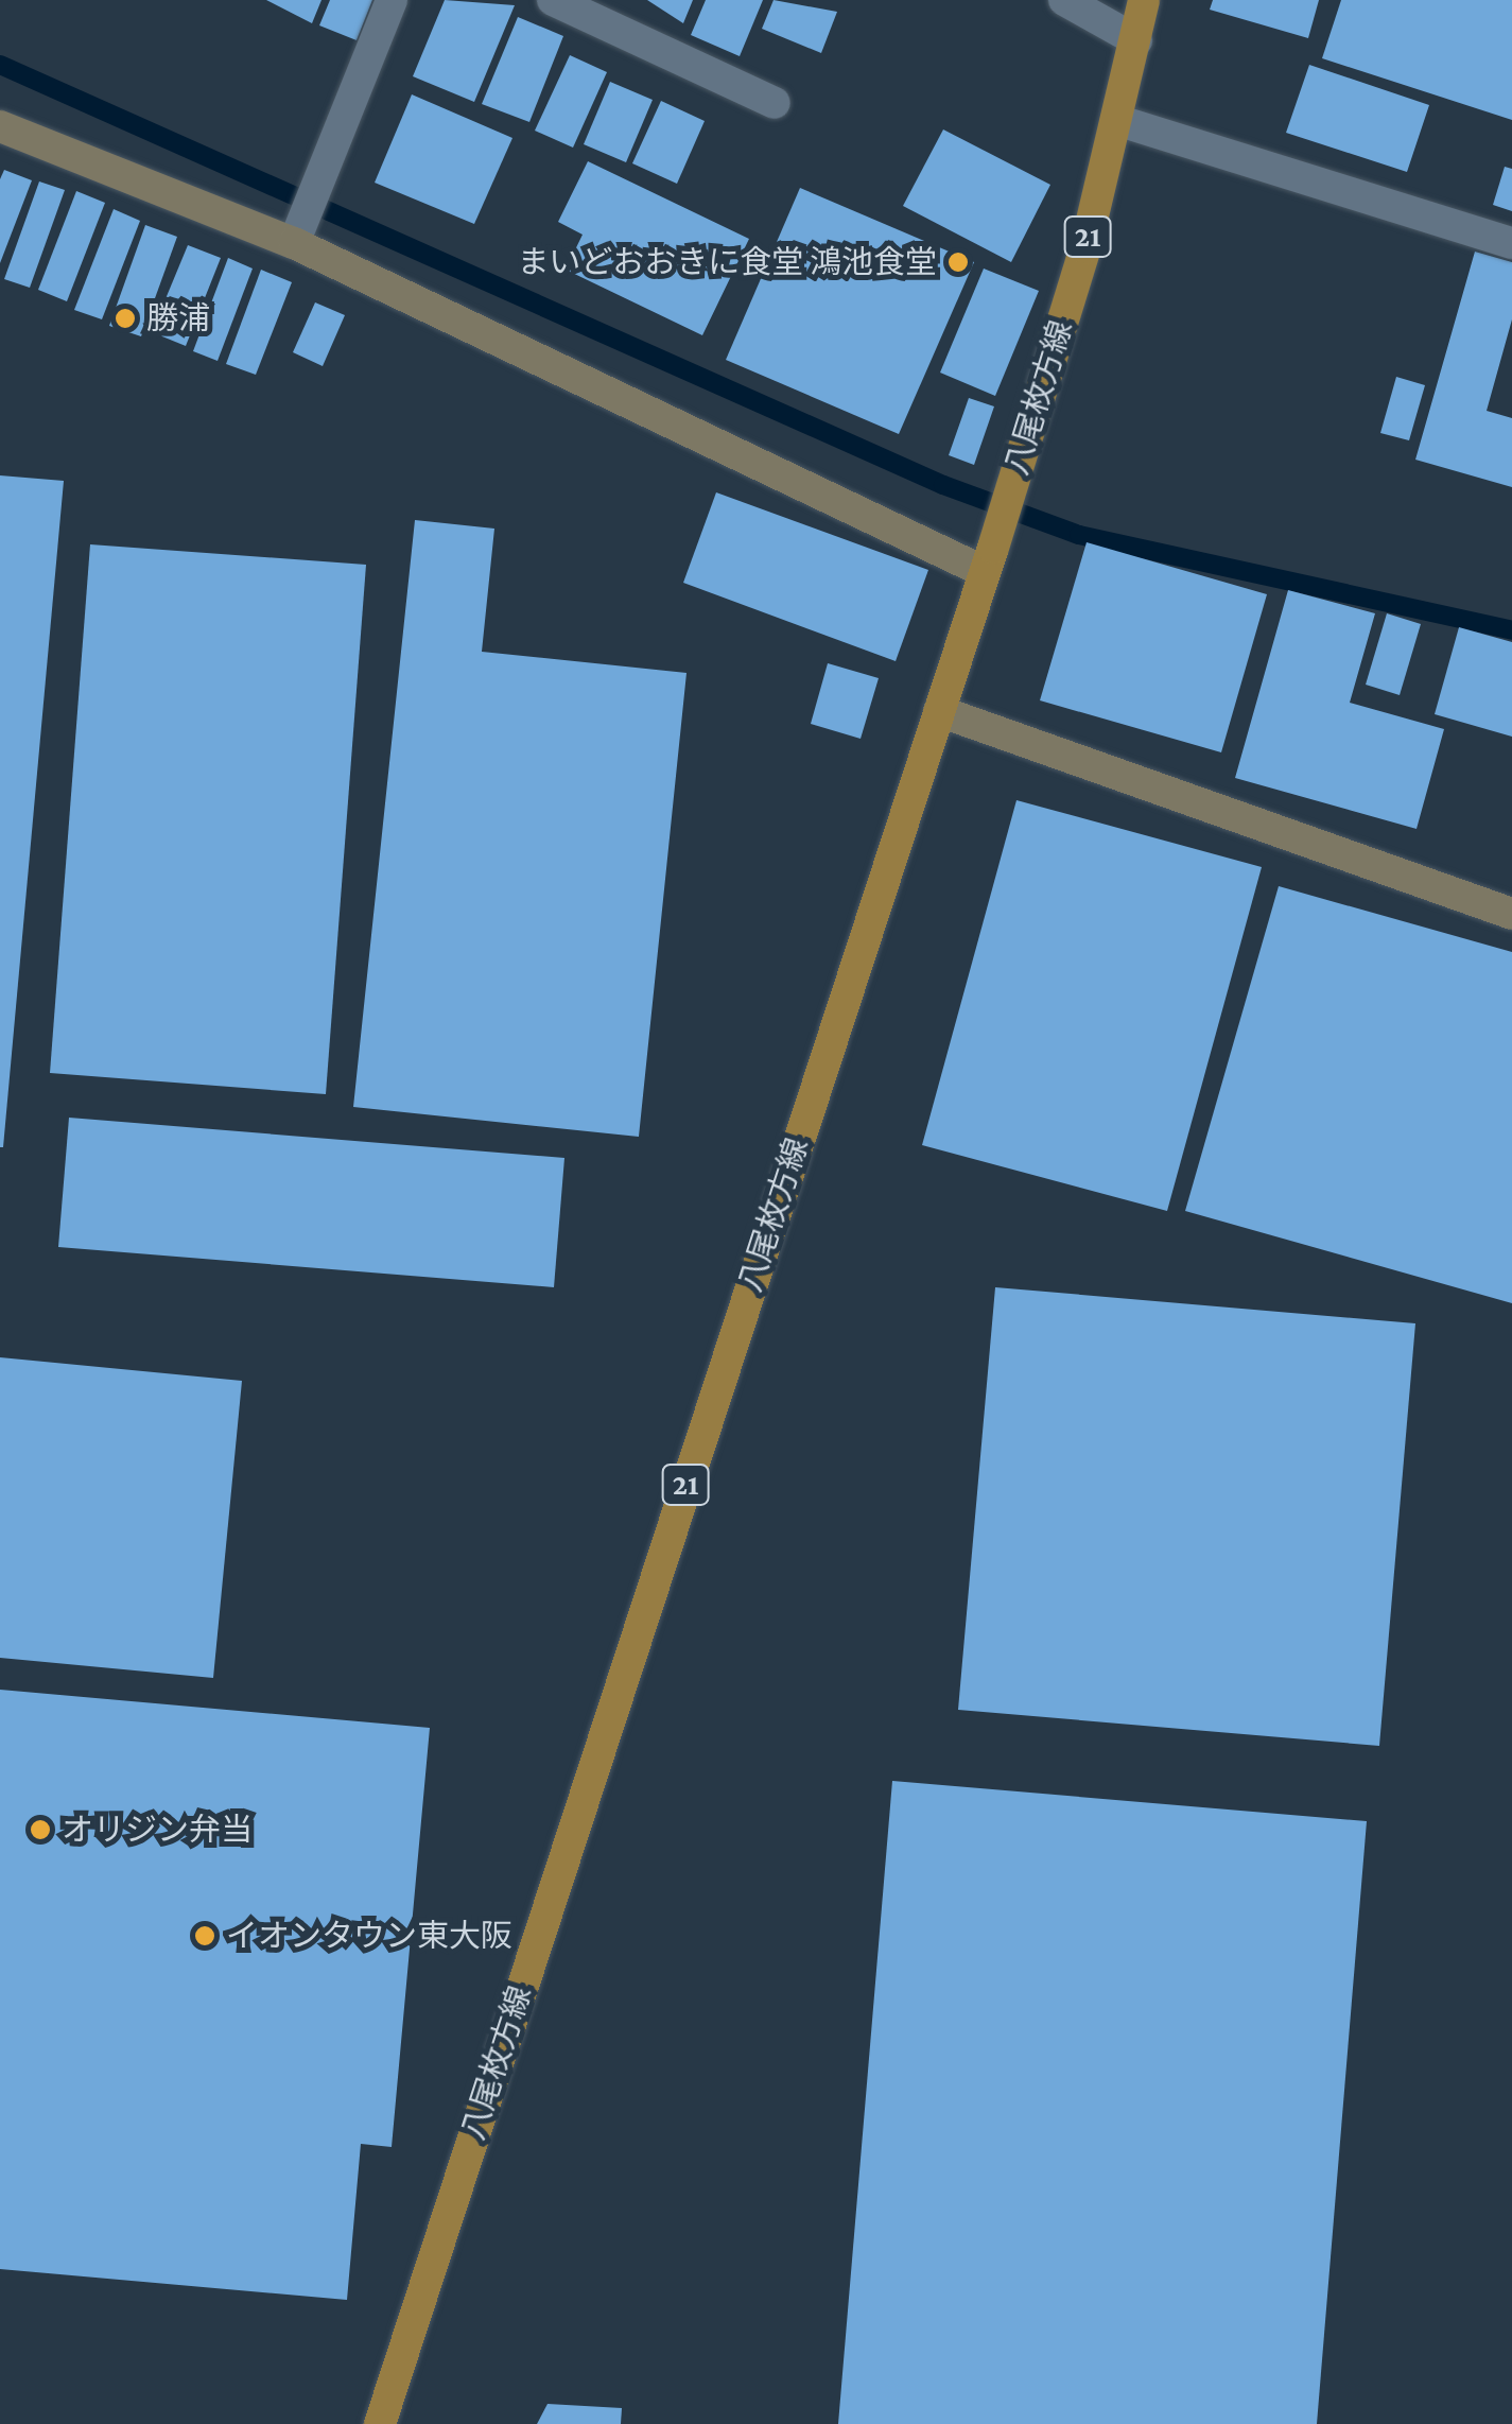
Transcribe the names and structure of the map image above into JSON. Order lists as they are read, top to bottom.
{
  "streets": {
    "main road": ["21", "八尾枚方線"]
  },
  "places": [
    "まいどおおきに食堂 鴻池食堂",
    "勝浦",
    "オリジン弁当",
    "イオンタウン東大阪"
  ]
}
